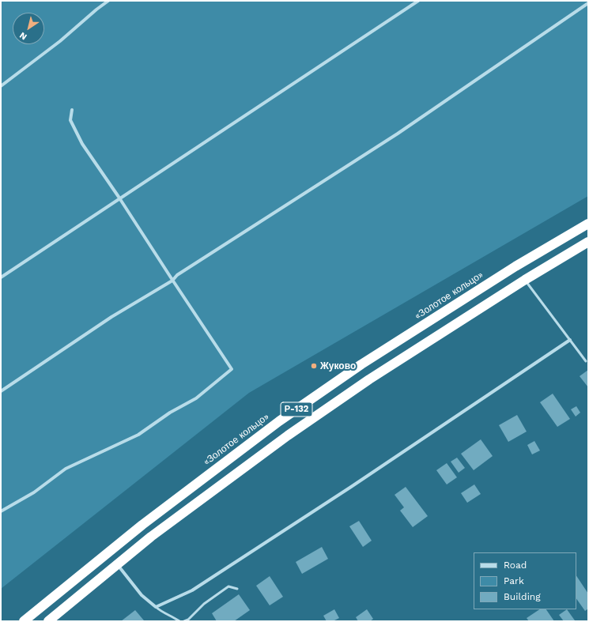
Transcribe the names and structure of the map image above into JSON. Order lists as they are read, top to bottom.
{
  "streets": {
    "highway": ["«Золотое кольцо»", "Р-132"]
  },
  "places": ["Жуково"],
  "legend": ["Road", "Park", "Building"],
  "north": "bottom left"
}
